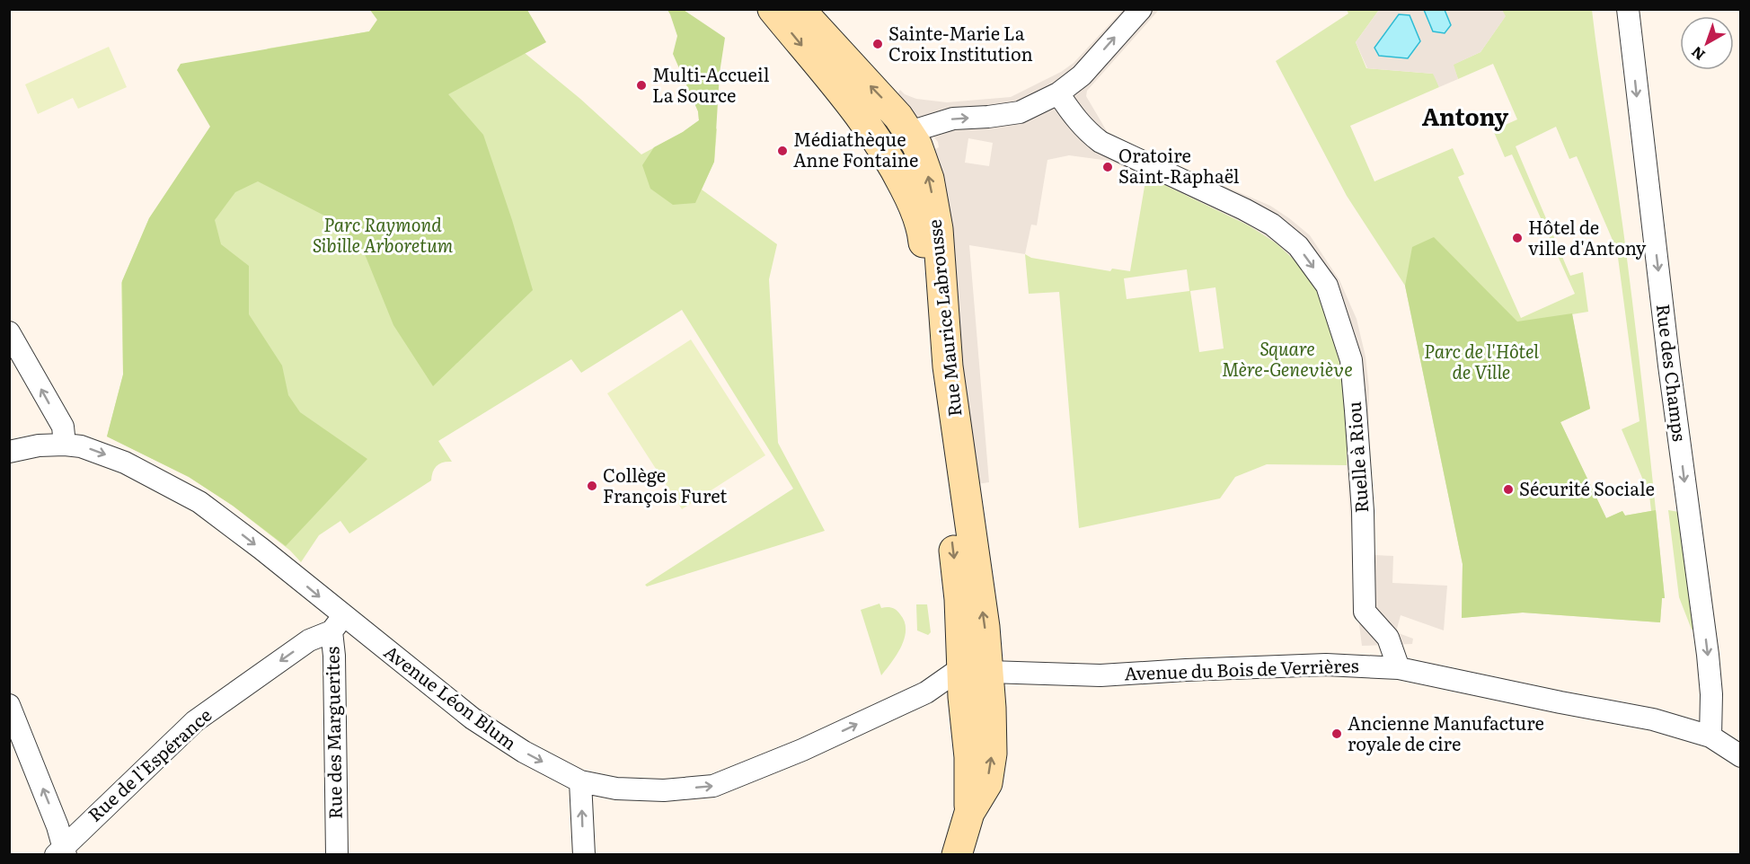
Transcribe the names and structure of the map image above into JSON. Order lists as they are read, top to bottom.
{
  "streets": {
    "main road": ["Rue Maurice Labrousse"],
    "street": [
      "Rue des Champs",
      "Ruelle à Riou",
      "Avenue du Bois de Verrières",
      "Avenue Léon Blum",
      "Rue des Marguerites",
      "Rue de l'Espérance"
    ]
  },
  "crossings": [
    ["Rue Maurice Labrousse", "Avenue du Bois de Verrières"],
    ["Rue Maurice Labrousse", "Avenue Léon Blum"],
    ["Rue des Champs", "Avenue du Bois de Verrières"],
    ["Ruelle à Riou", "Avenue du Bois de Verrières"],
    ["Avenue du Bois de Verrières", "Avenue Léon Blum"],
    ["Avenue Léon Blum", "Rue des Marguerites"],
    ["Avenue Léon Blum", "Rue de l'Espérance"],
    ["Rue des Marguerites", "Rue de l'Espérance"]
  ],
  "one_way": [
    "Rue des Champs",
    "Ruelle à Riou",
    "Avenue Léon Blum",
    "Rue de l'Espérance"
  ],
  "districts": ["Antony"],
  "parks": ["Parc Raymond Sibille Arboretum", "Square Mère-Geneviève", "Parc de l'Hôtel de Ville"],
  "places": [
    "Sainte-Marie La Croix Institution",
    "Multi-Accueil La Source",
    "Médiathèque Anne Fontaine",
    "Oratoire Saint-Raphaël",
    "Hôtel de ville d'Antony",
    "Collège François Furet",
    "Sécurité Sociale",
    "Ancienne Manufacture royale de cire"
  ],
  "north": "bottom left"
}
